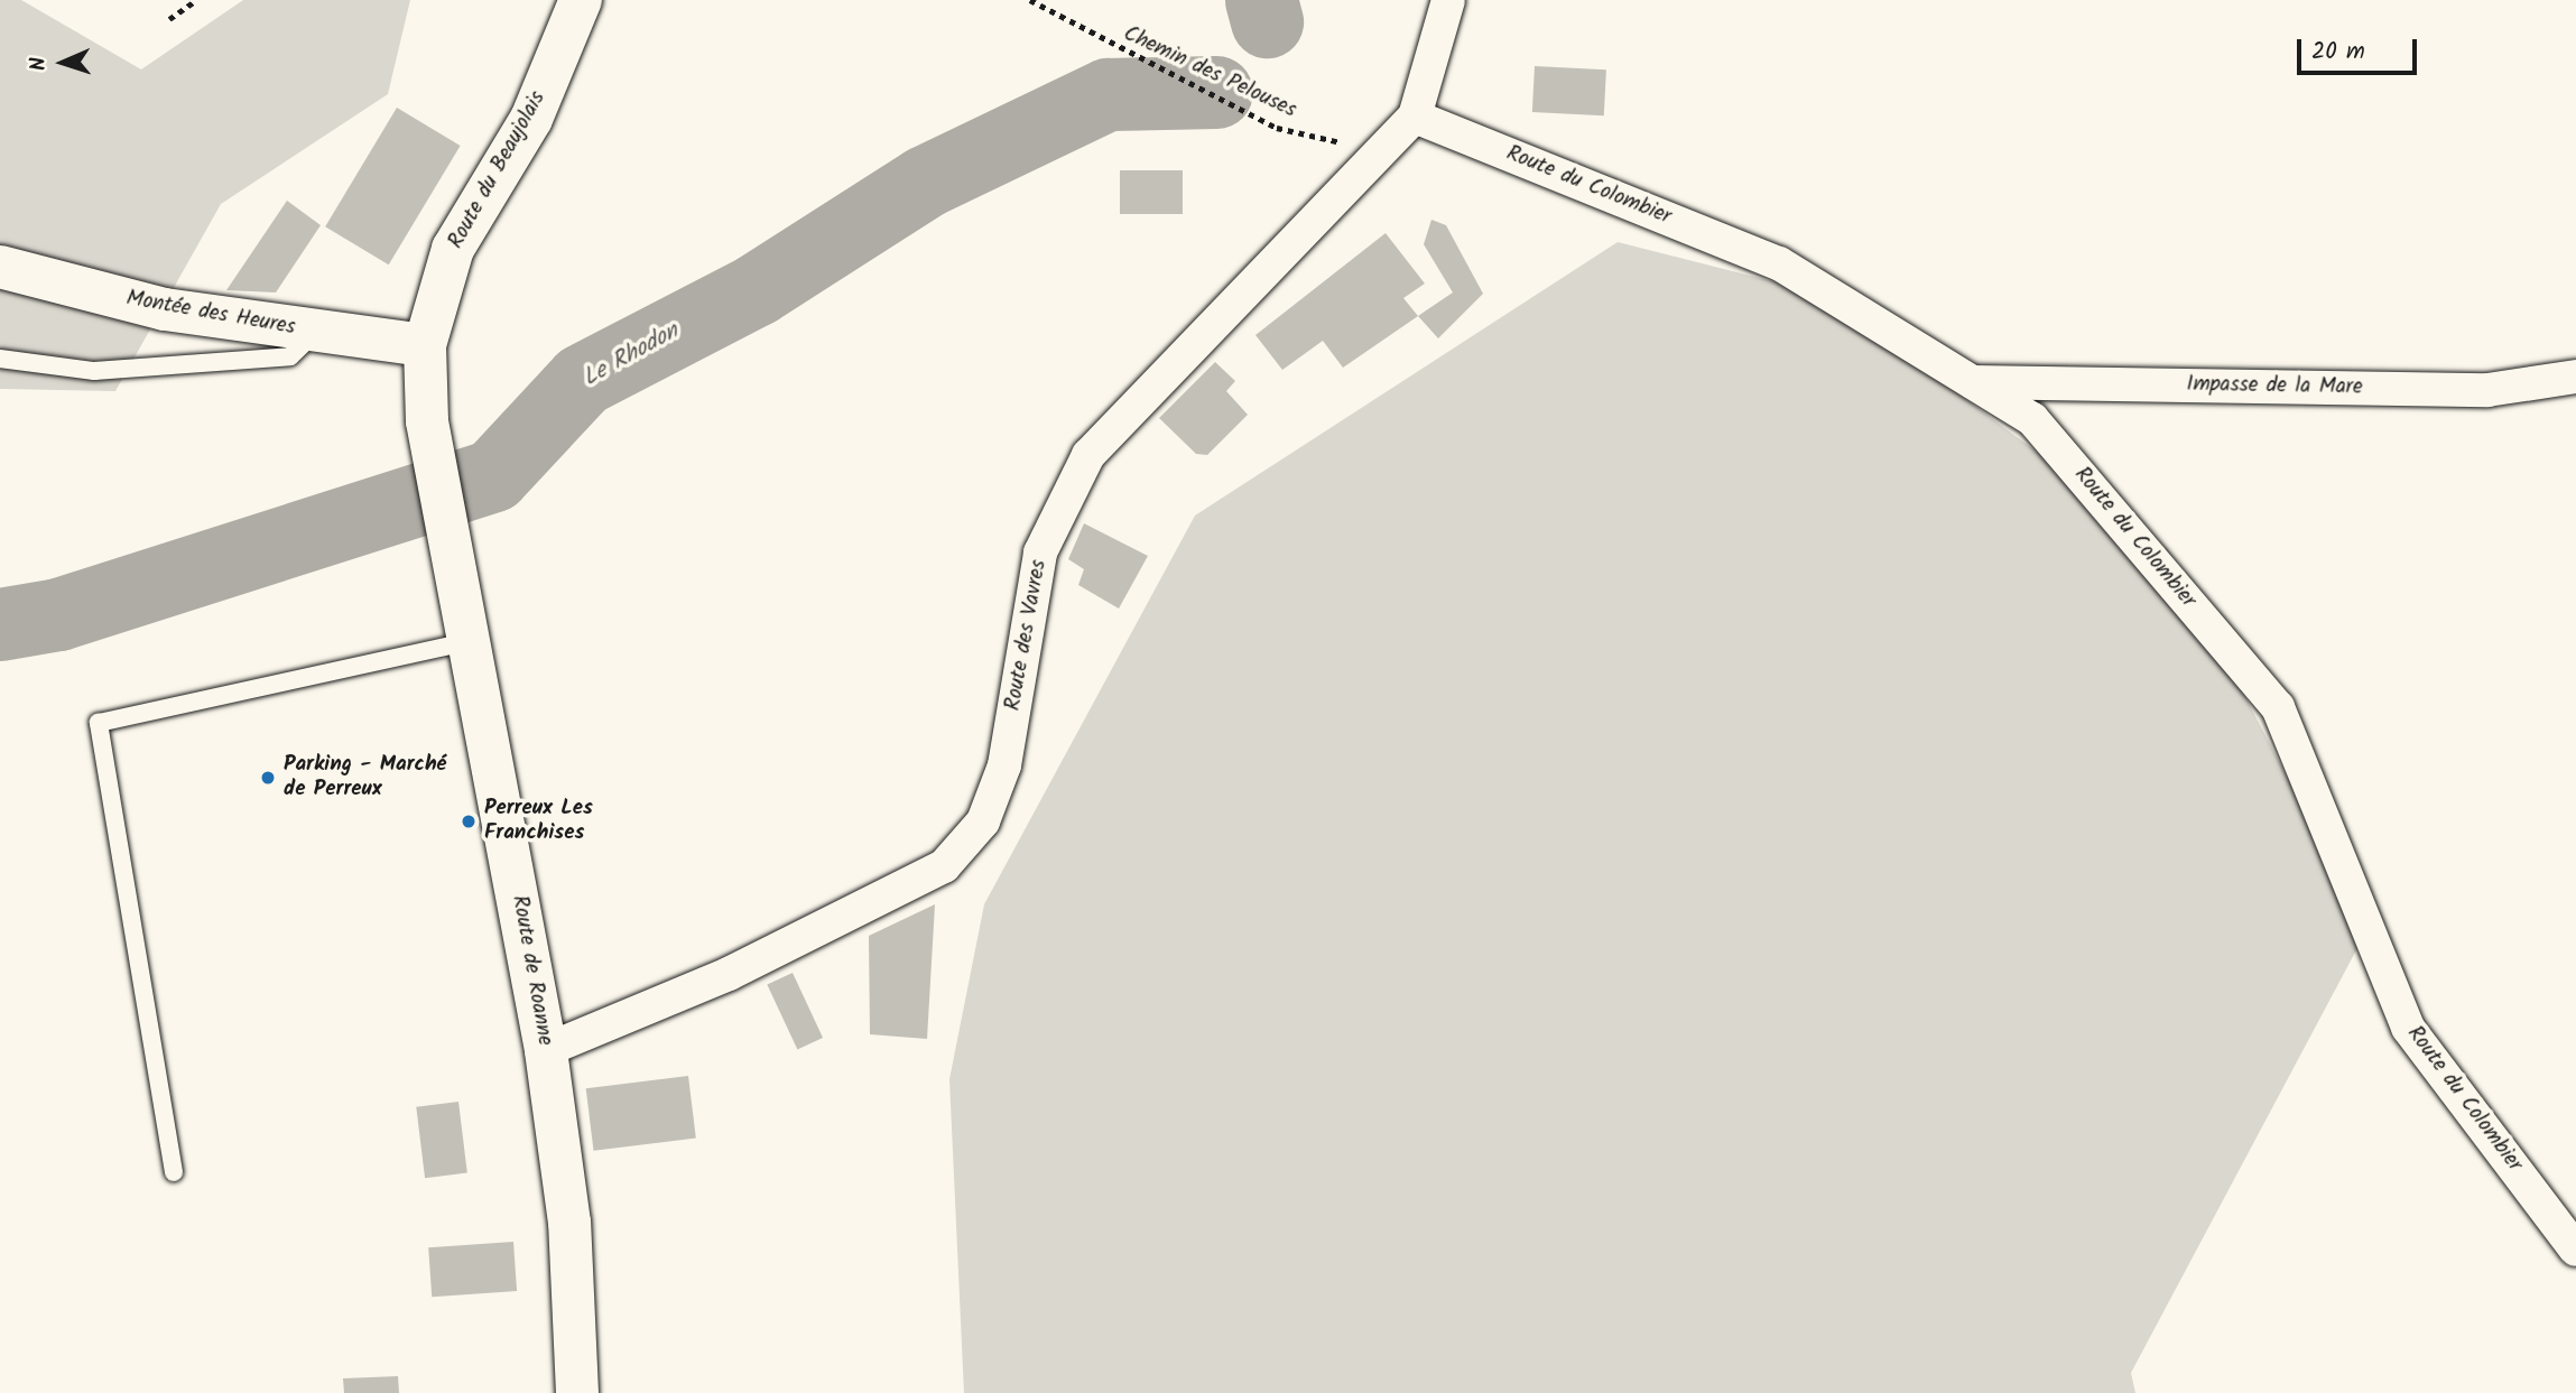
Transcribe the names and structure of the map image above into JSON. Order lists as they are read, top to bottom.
{
  "streets": {
    "main road": ["Route du Beaujolais", "Montée des Heures", "Route de Roanne"],
    "street": ["Route du Colombier", "Impasse de la Mare", "Route des Vavres"],
    "path": ["Chemin des Pelouses"]
  },
  "crossings": [
    ["Chemin des Pelouses", "Route des Vavres"],
    ["Route du Beaujolais", "Montée des Heures"],
    ["Route du Beaujolais", "Route de Roanne"],
    ["Route du Colombier", "Impasse de la Mare"],
    ["Route du Colombier", "Route des Vavres"],
    ["Route des Vavres", "Route de Roanne"]
  ],
  "water": ["Le Rhodon"],
  "places": ["Parking - Marché de Perreux", "Perreux Les Franchises"],
  "scale_bar": "20 m",
  "north": "left"
}
